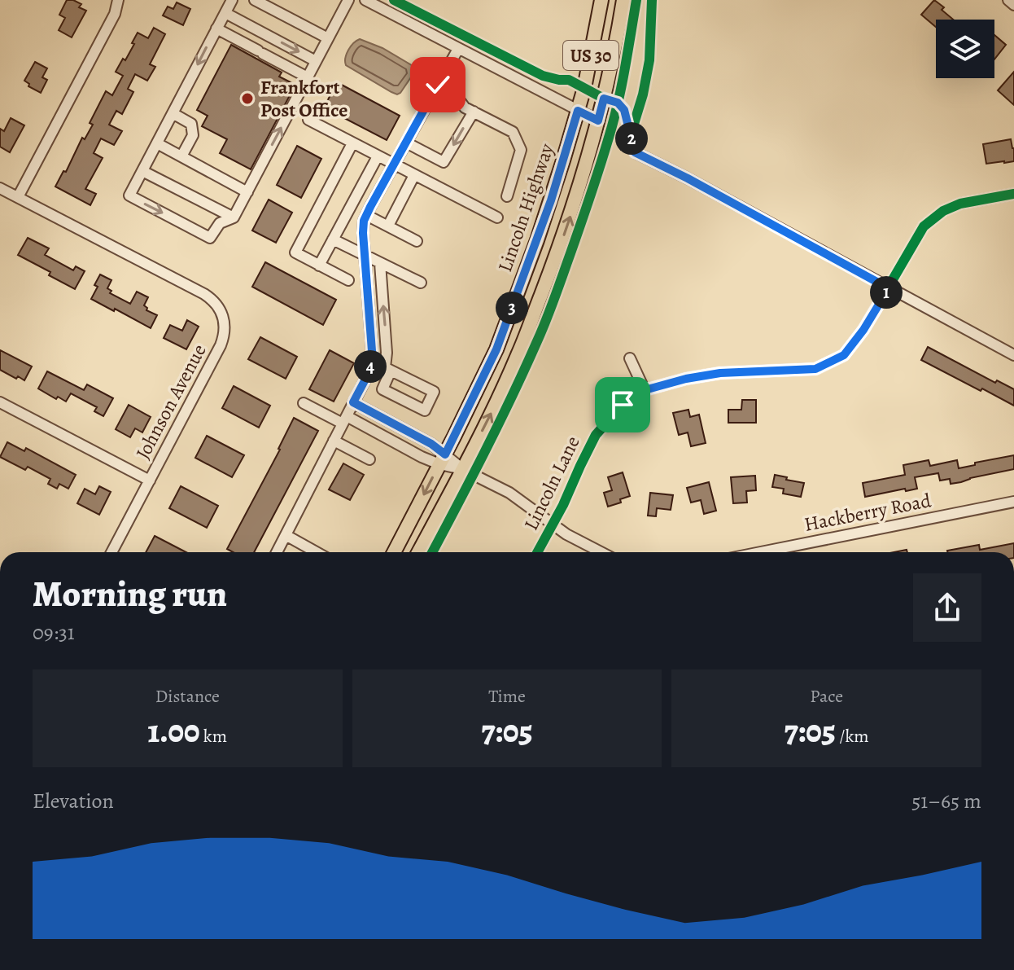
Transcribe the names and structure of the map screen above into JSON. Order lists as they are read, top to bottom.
{
  "streets": {
    "main road": ["US 30", "Lincoln Highway"],
    "street": ["Johnson Avenue", "Lincoln Lane", "Hackberry Road"]
  },
  "places": ["Frankfort Post Office"],
  "page": {
    "pins": [
      "2",
      "1",
      "3",
      "4"
    ],
    "heading": ["Morning run", "09:31"],
    "stats": [
      ["Distance", "1.00 km"],
      ["Time", "7:05"],
      ["Pace", "7:05 /km"]
    ],
    "chart": ["Elevation", "51–65 m"]
  }
}
